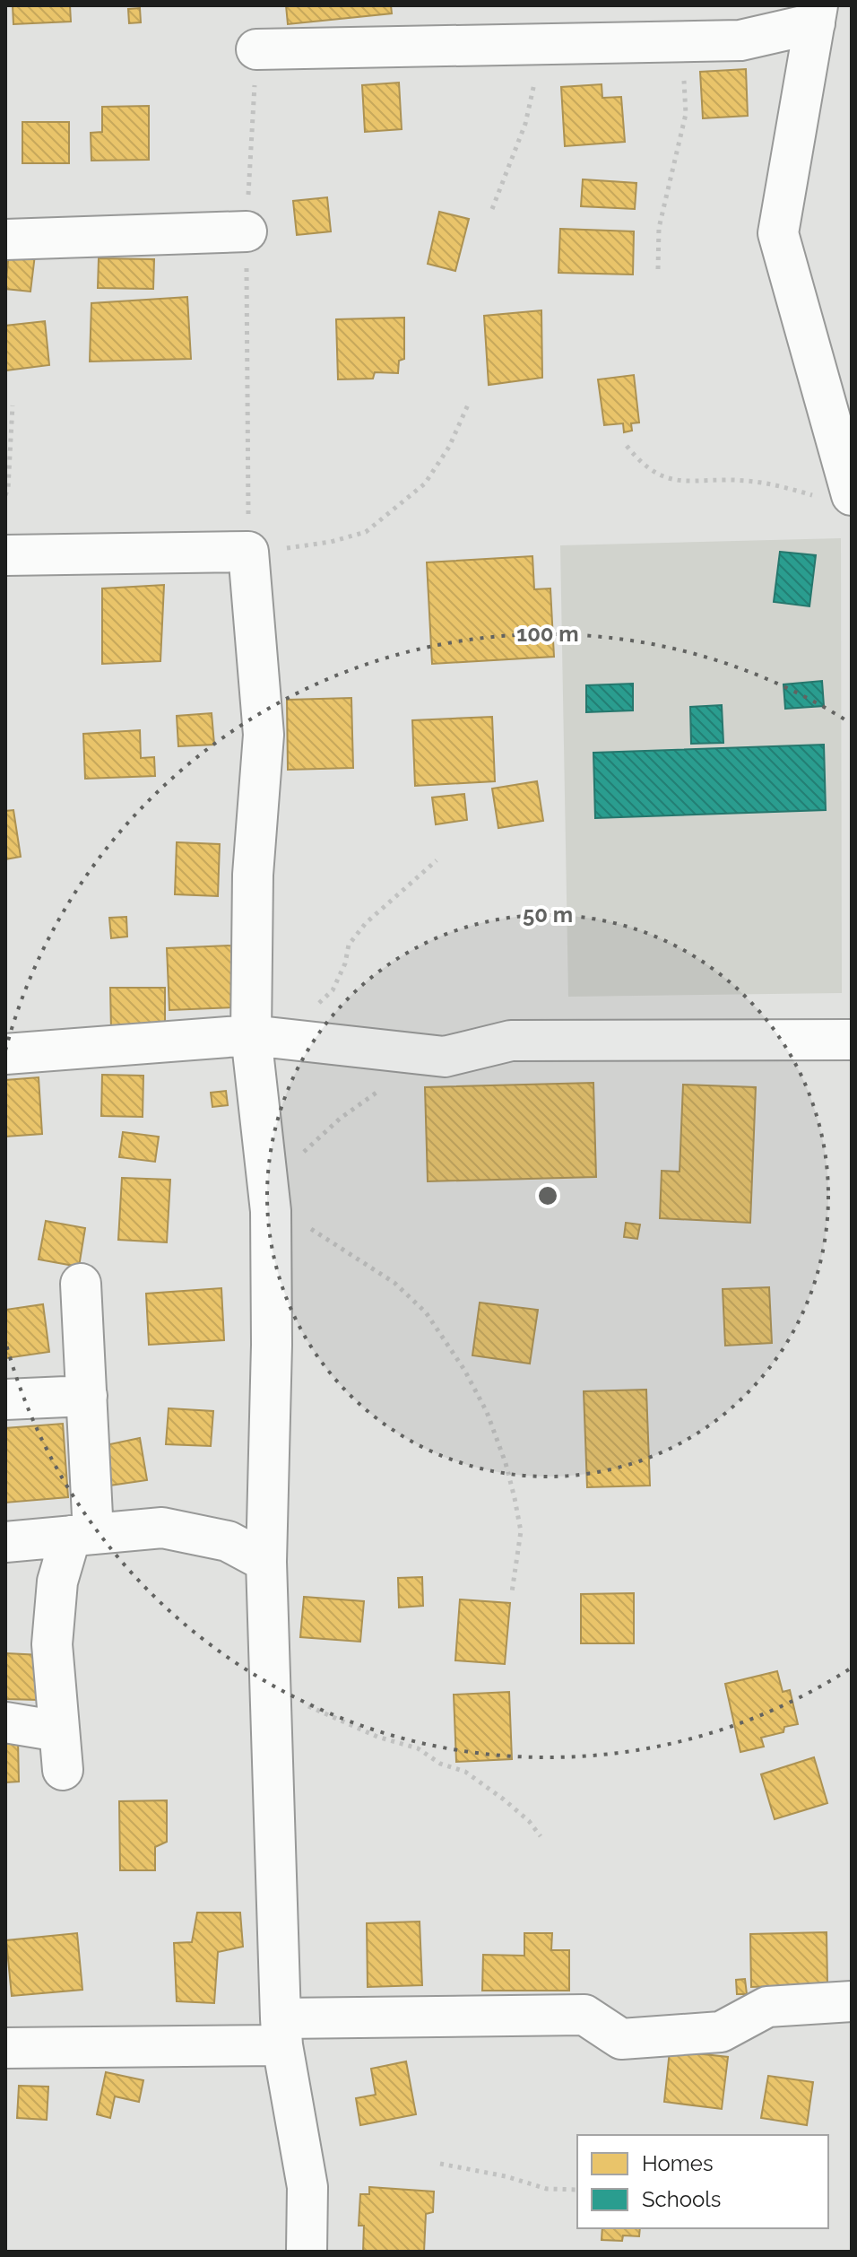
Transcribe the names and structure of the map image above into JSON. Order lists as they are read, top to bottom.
{
  "legend": ["Homes", "Schools"],
  "rings": ["100 m", "50 m"]
}
